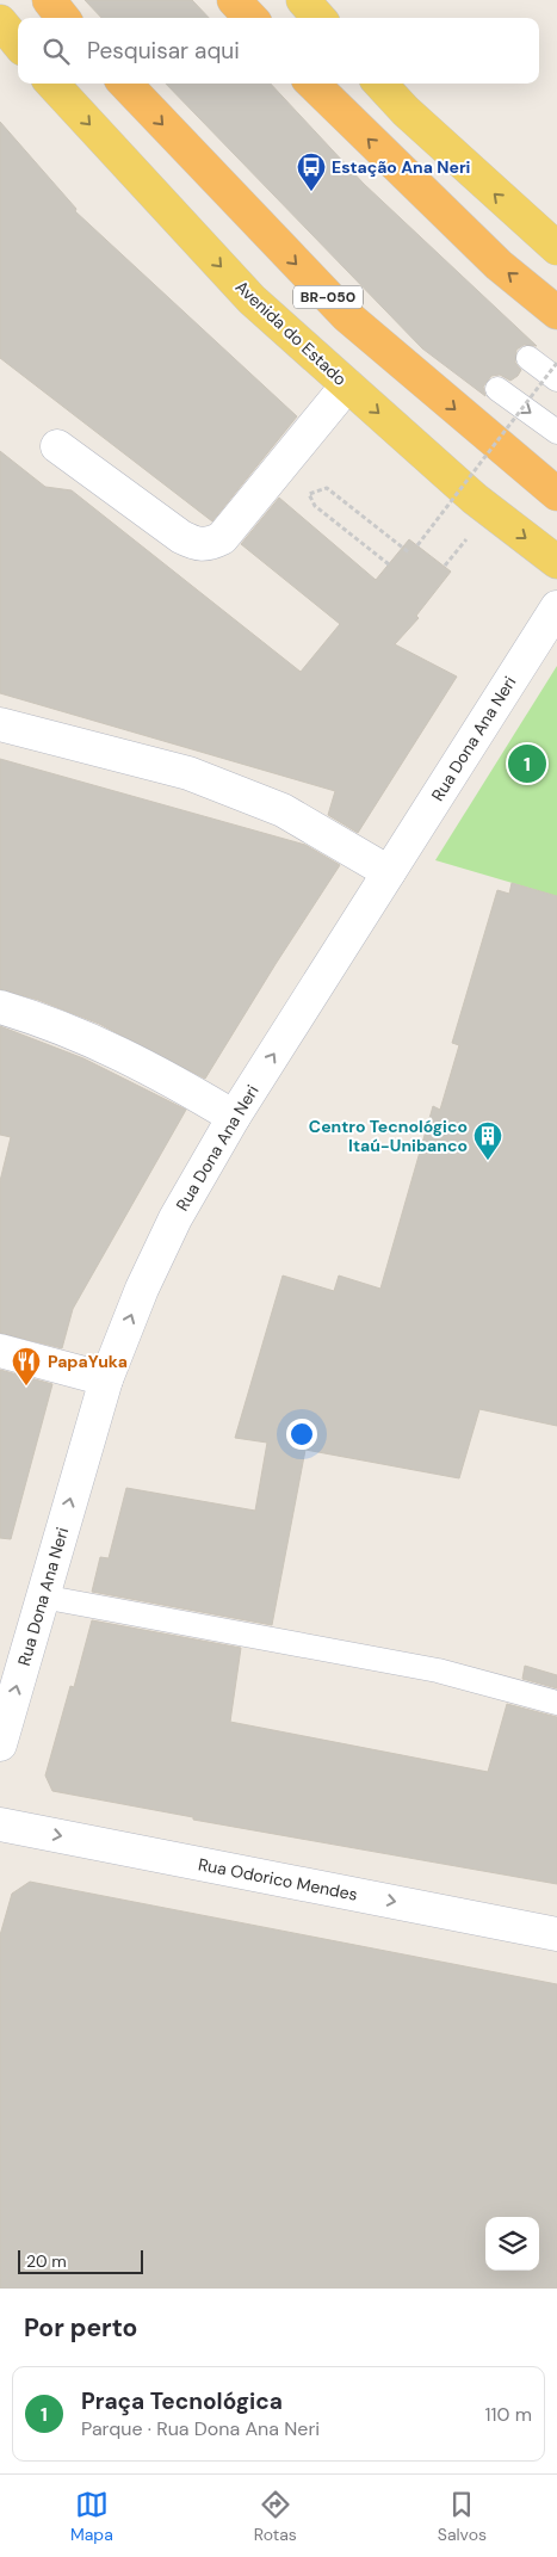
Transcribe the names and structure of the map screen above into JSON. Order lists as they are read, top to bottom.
{
  "streets": {
    "highway": ["BR-050"],
    "main road": ["Avenida do Estado"],
    "street": ["Rua Dona Ana Neri", "Rua Odorico Mendes"]
  },
  "one_way": ["Rua Dona Ana Neri", "Rua Odorico Mendes"],
  "places": {
    "bus stop": ["Estação Ana Neri"],
    "building": ["Centro Tecnológico Itaú-Unibanco"],
    "restaurant": ["PapaYuka"]
  },
  "scale_bar": "20 m",
  "page": {
    "search": "Pesquisar aqui",
    "pins": "1",
    "scale": "20 m",
    "heading": "Por perto",
    "list": [
      {
        "mark": "1",
        "name": "Praça Tecnológica",
        "note": "Parque · Rua Dona Ana Neri",
        "value": "110 m"
      }
    ],
    "nav": ["Mapa", "Rotas", "Salvos"]
  }
}
